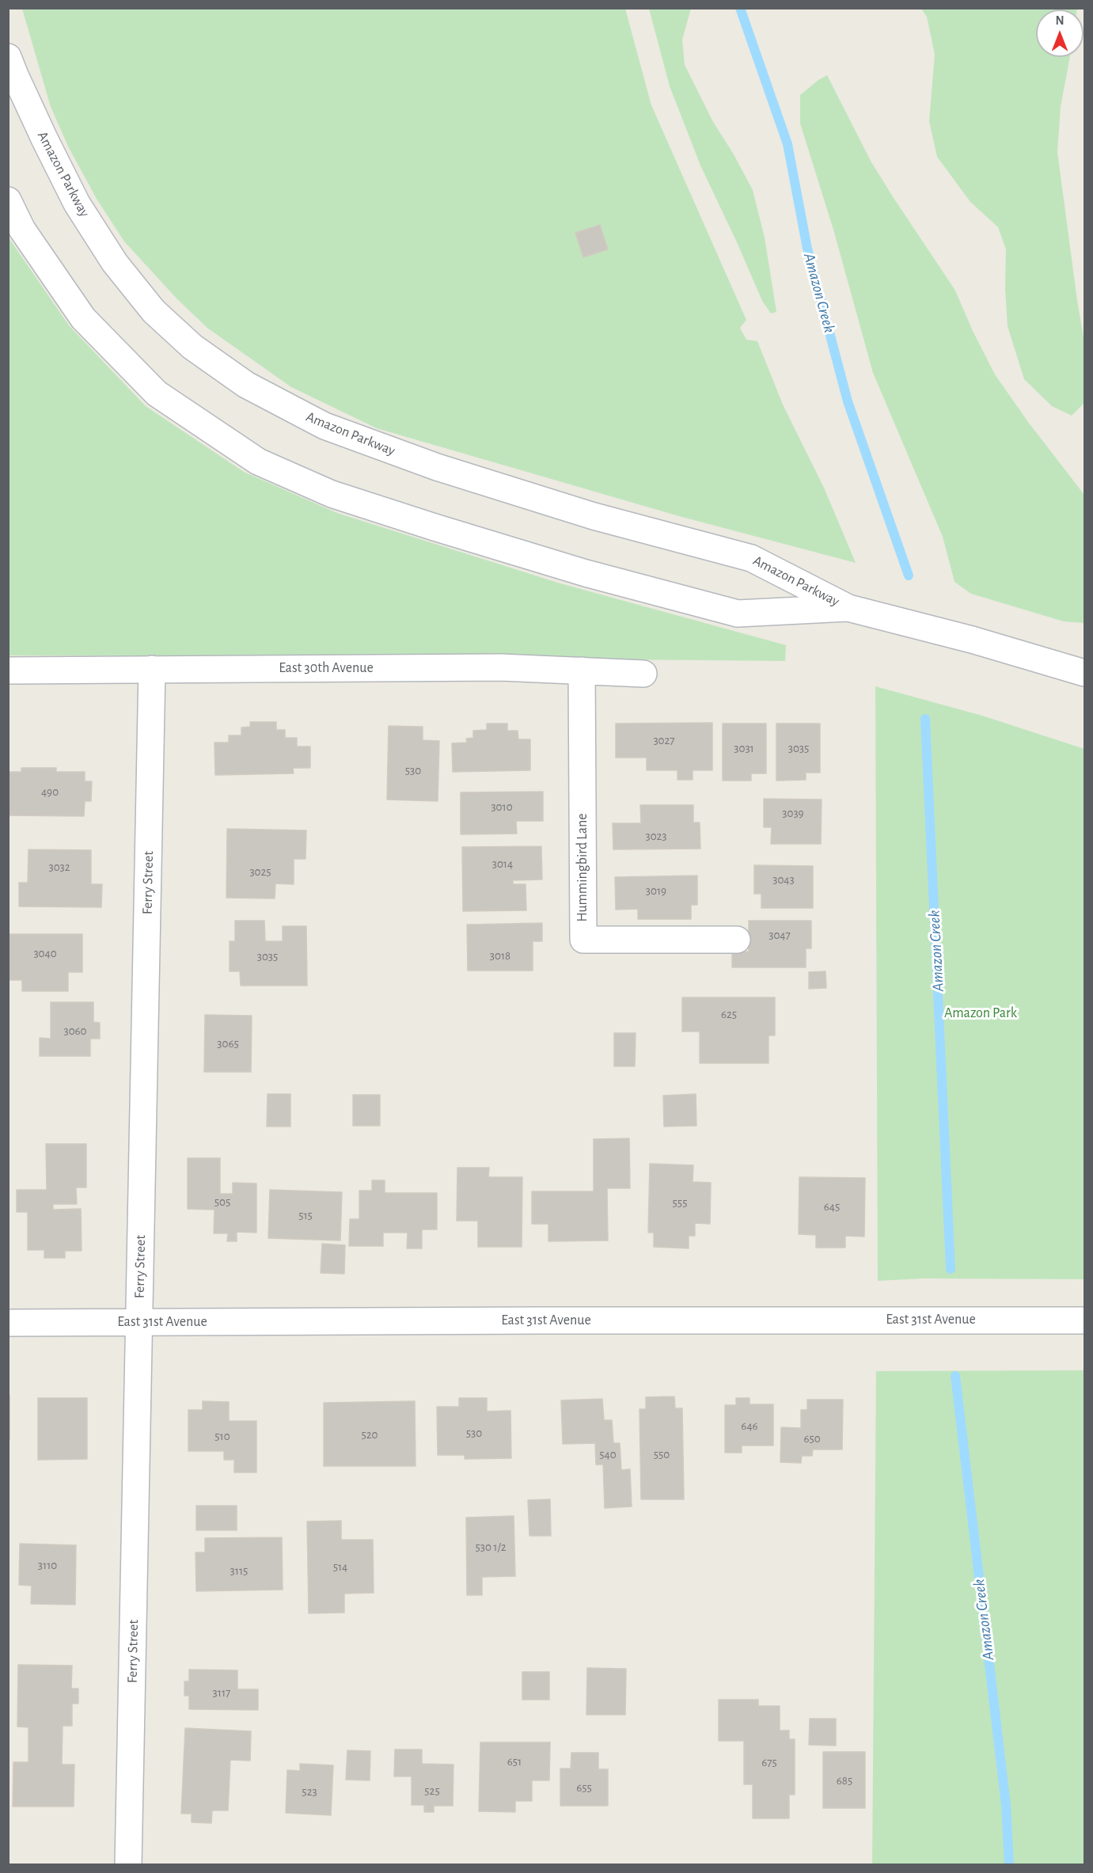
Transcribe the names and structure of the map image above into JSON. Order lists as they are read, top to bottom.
{
  "streets": {
    "street": [
      "Amazon Parkway",
      "East 30th Avenue",
      "Hummingbird Lane",
      "Ferry Street",
      "East 31st Avenue"
    ]
  },
  "crossings": [
    ["East 30th Avenue", "Hummingbird Lane"],
    ["East 30th Avenue", "Ferry Street"],
    ["Ferry Street", "East 31st Avenue"]
  ],
  "water": ["Amazon Creek"],
  "parks": ["Amazon Park"],
  "house_numbers": [
    "3027",
    "3031",
    "3035",
    "530",
    "490",
    "3010",
    "3039",
    "3023",
    "3014",
    "3032",
    "3025",
    "3043",
    "3019",
    "3047",
    "3040",
    "3018",
    "3035",
    "625",
    "3060",
    "3065",
    "505",
    "555",
    "645",
    "515",
    "646",
    "530",
    "520",
    "510",
    "650",
    "540",
    "550",
    "530 1/2",
    "3110",
    "514",
    "3115",
    "3117",
    "651",
    "675",
    "685",
    "655",
    "525",
    "523"
  ],
  "north": "top"
}
